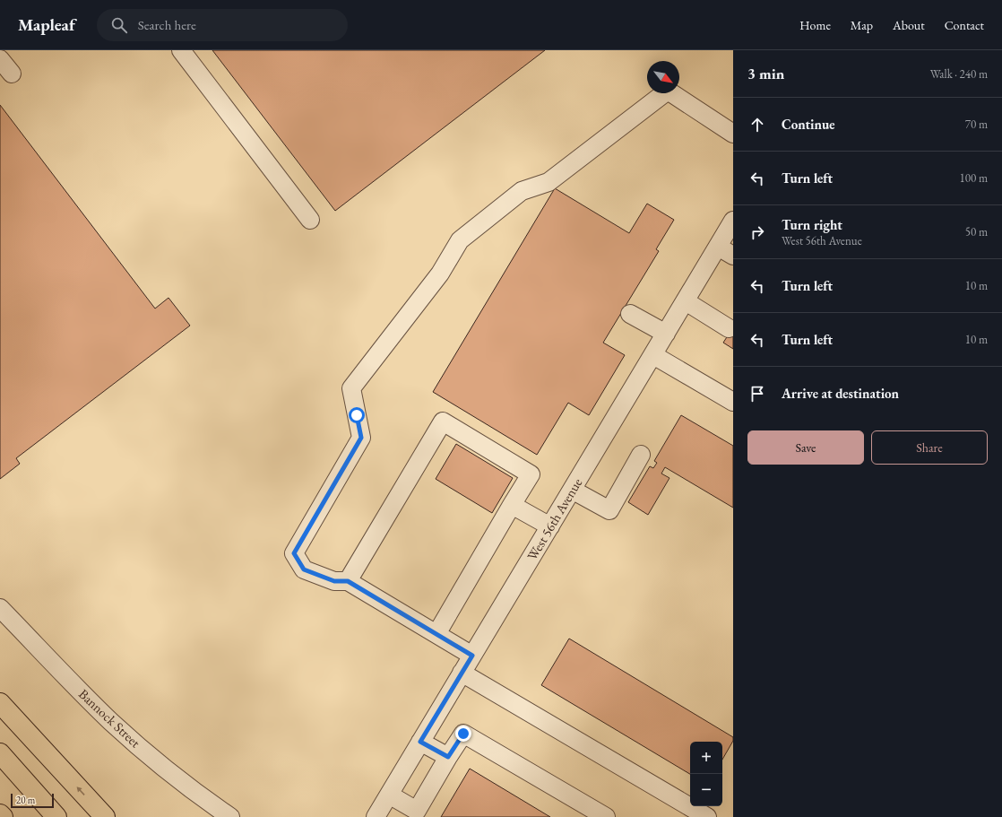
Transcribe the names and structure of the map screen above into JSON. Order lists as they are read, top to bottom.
{
  "streets": {
    "street": ["West 56th Avenue", "Bannock Street"]
  },
  "scale_bar": "20 m",
  "north": "bottom right",
  "page": {
    "header": "Mapleaf",
    "search": "Search here",
    "nav": [
      "Home",
      "Map",
      "About",
      "Contact"
    ],
    "heading": ["3 min", "Walk · 240 m"],
    "list": [
      ["Continue", "70 m"],
      ["Turn left", "100 m"],
      ["Turn right", "West 56th Avenue", "50 m"],
      ["Turn left", "10 m"],
      ["Turn left", "10 m"],
      "Arrive at destination"
    ],
    "buttons": ["Save", "Share"],
    "map_buttons": ["+", "−"],
    "scale": "20 m"
  }
}
